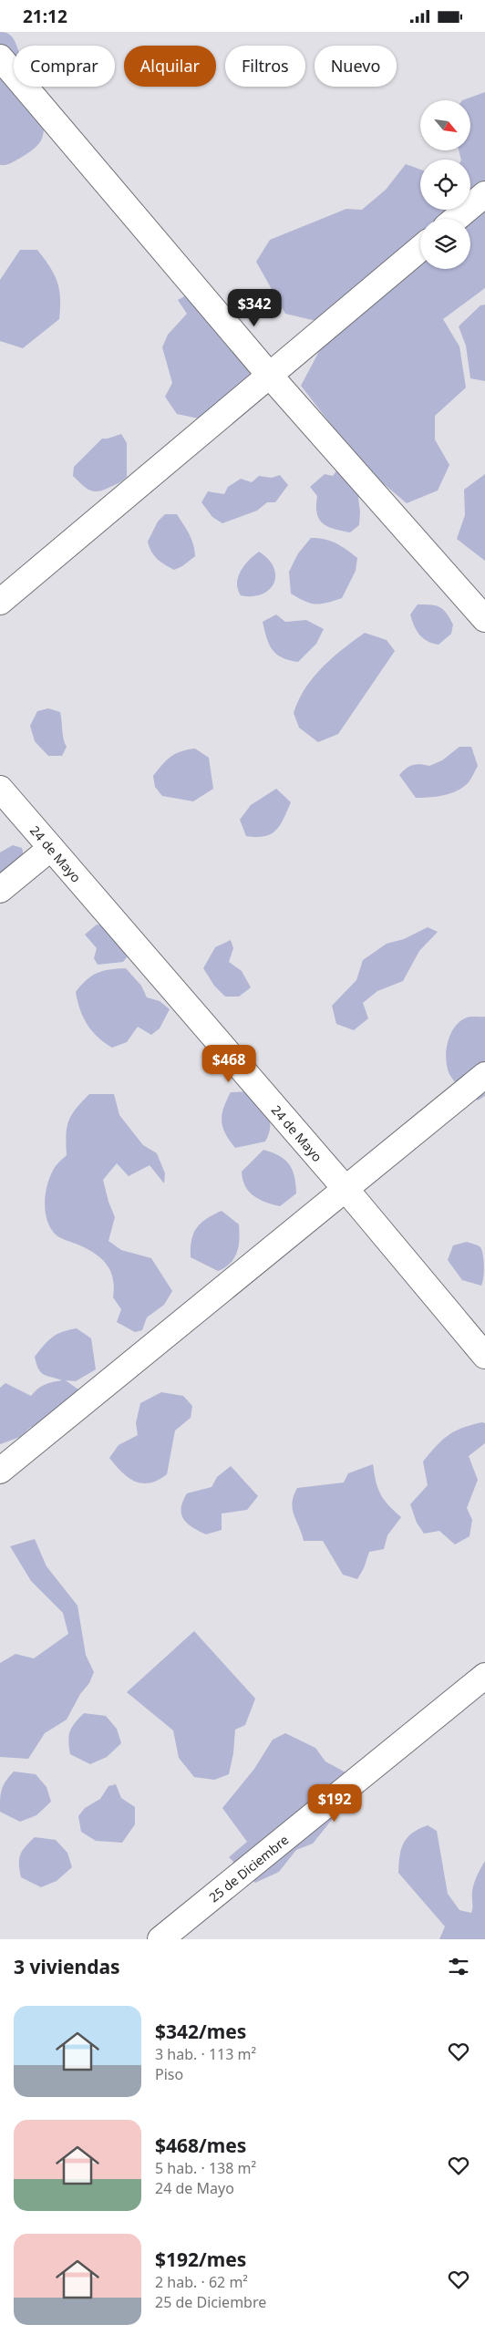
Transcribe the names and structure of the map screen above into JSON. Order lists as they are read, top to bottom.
{
  "streets": {
    "street": ["24 de Mayo", "25 de Diciembre"]
  },
  "north": "bottom right",
  "page": {
    "status": "21:12",
    "chip": [
      "Comprar",
      "Alquilar",
      "Filtros",
      "Nuevo"
    ],
    "price": ["$342", "$468", "$192"],
    "heading": "3 viviendas",
    "list": [
      {
        "name": "$342/mes",
        "note": "3 hab. · 113 m² · Piso"
      },
      {
        "name": "$468/mes",
        "note": "5 hab. · 138 m² · 24 de Mayo"
      },
      {
        "name": "$192/mes",
        "note": "2 hab. · 62 m² · 25 de Diciembre"
      }
    ]
  }
}
